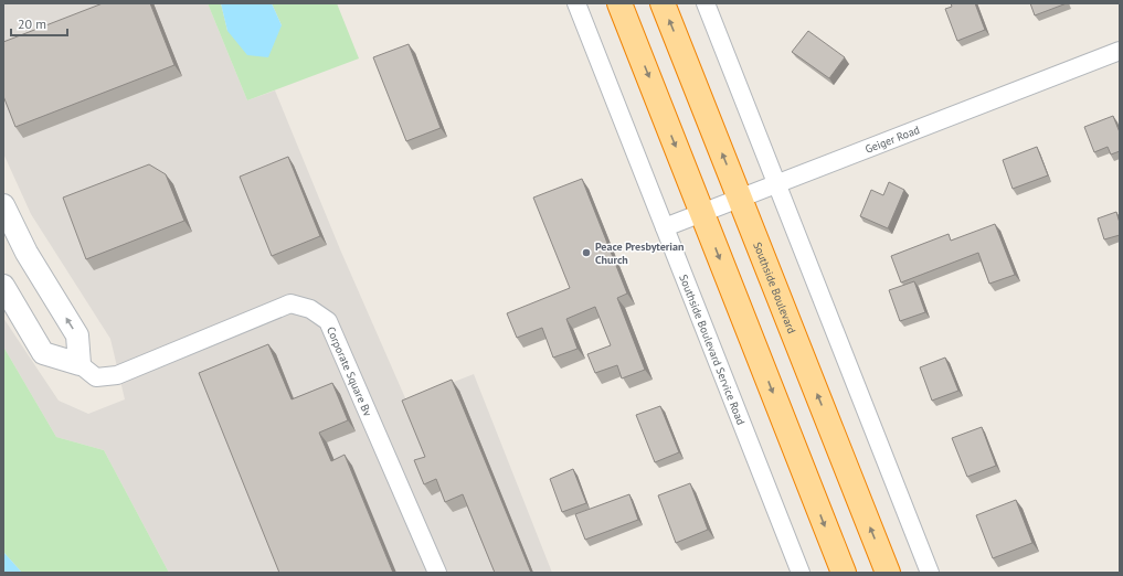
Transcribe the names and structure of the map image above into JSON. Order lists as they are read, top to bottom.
{
  "streets": {
    "highway": ["Southside Boulevard"],
    "street": ["Geiger Road", "Southside Boulevard Service Road", "Corporate Square Bv"]
  },
  "crossings": [
    ["Geiger Road", "Southside Boulevard"],
    ["Geiger Road", "Southside Boulevard Service Road"]
  ],
  "places": ["Peace Presbyterian Church"],
  "scale_bar": "20 m"
}
